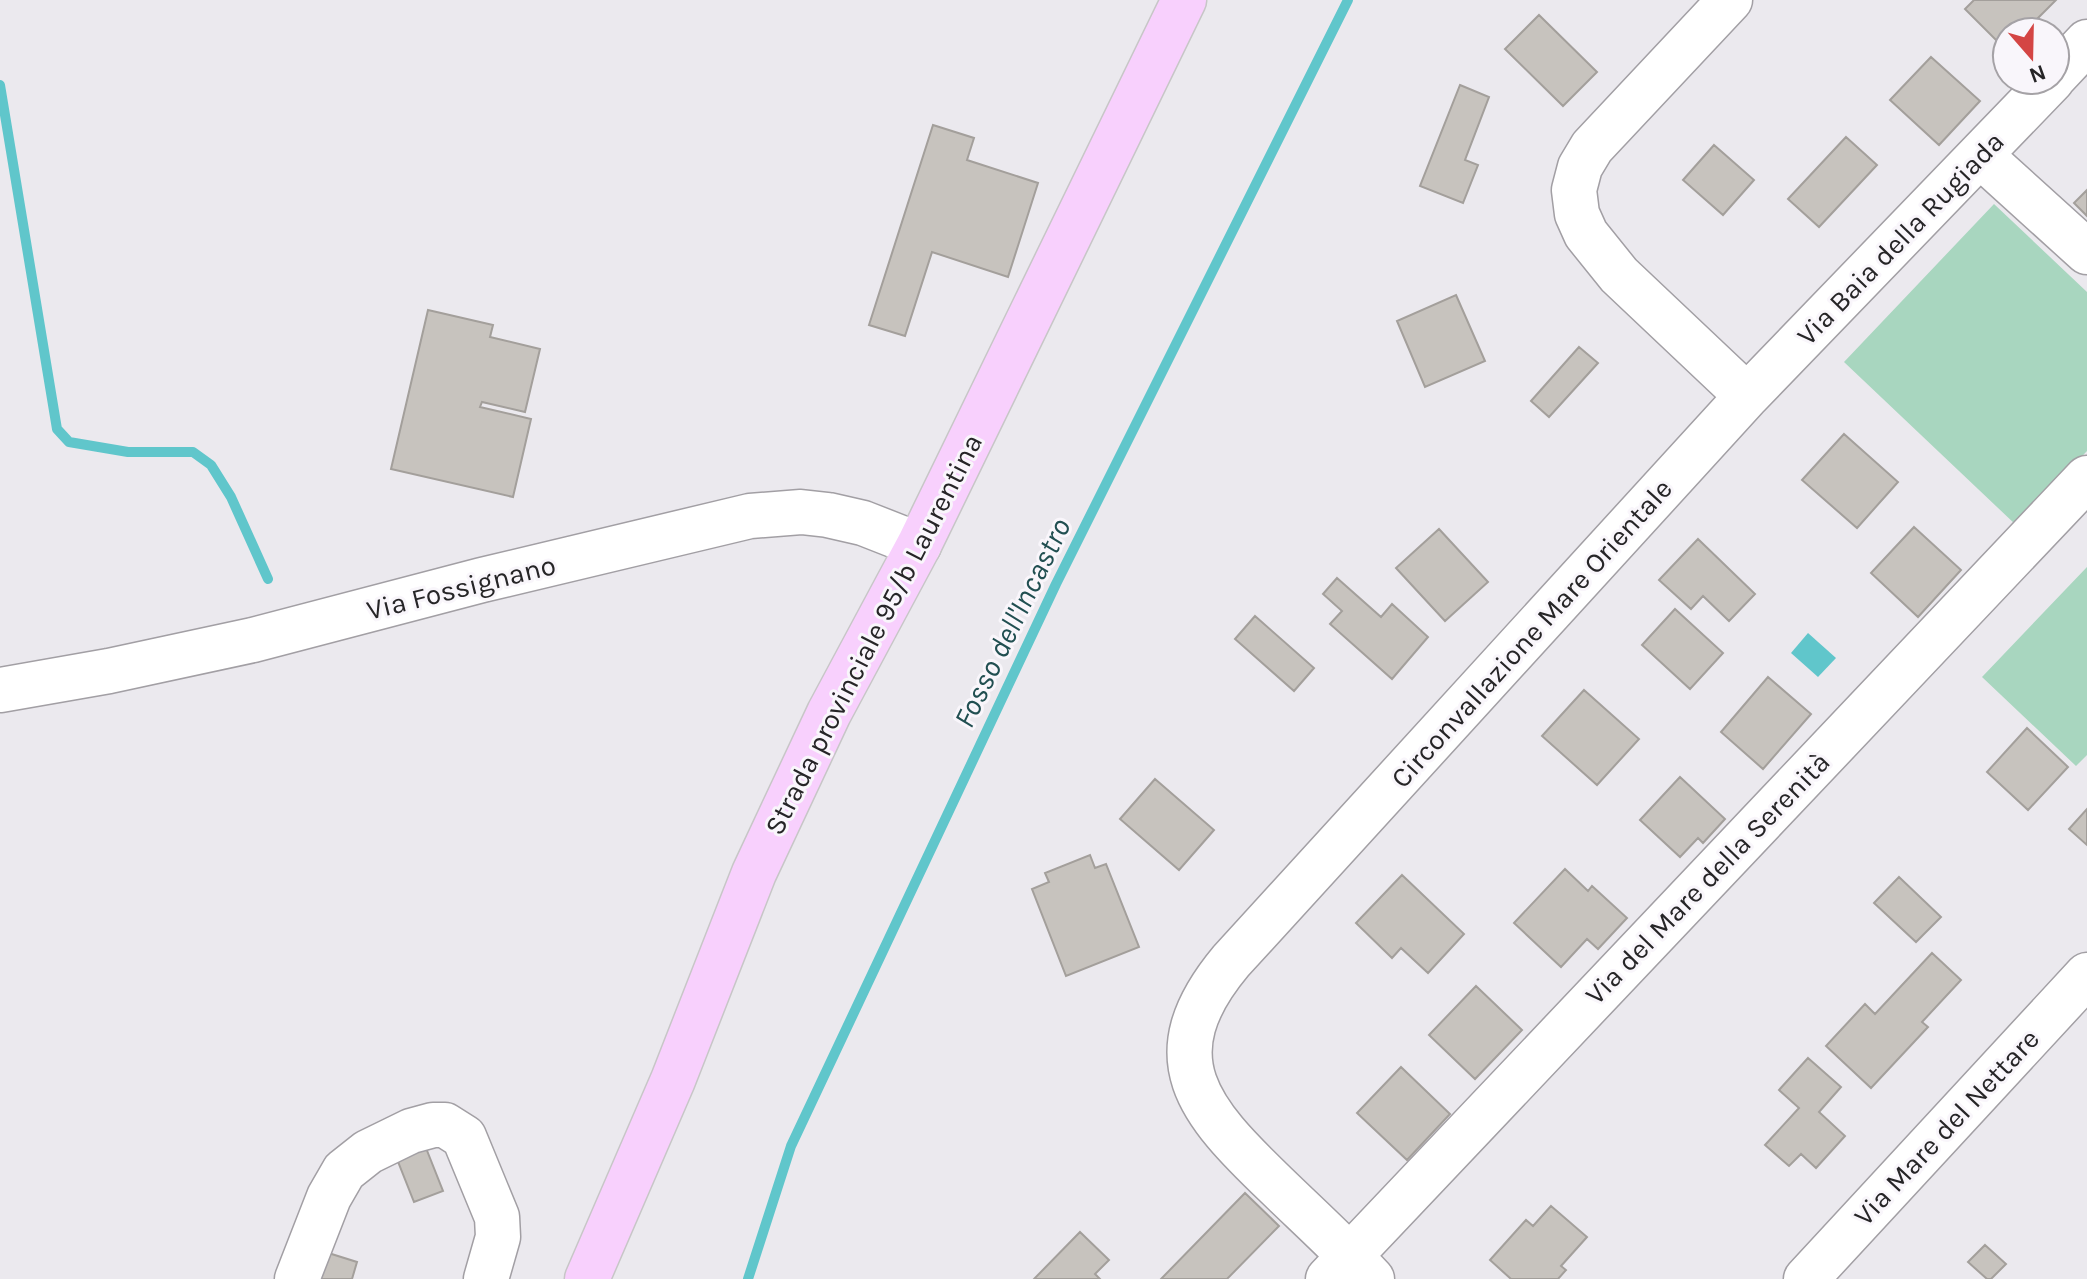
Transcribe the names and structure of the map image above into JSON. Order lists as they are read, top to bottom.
{
  "streets": {
    "main road": ["Strada provinciale 95/b Laurentina"],
    "street": [
      "Via Baia della Rugiada",
      "Via Fossignano",
      "Circonvallazione Mare Orientale",
      "Via del Mare della Serenità",
      "Via Mare del Nettare"
    ]
  },
  "crossings": [
    ["Via Baia della Rugiada", "Circonvallazione Mare Orientale"],
    ["Via Fossignano", "Strada provinciale 95/b Laurentina"],
    ["Circonvallazione Mare Orientale", "Via del Mare della Serenità"]
  ],
  "water": ["Fosso dell'Incastro"],
  "north": "bottom"
}
